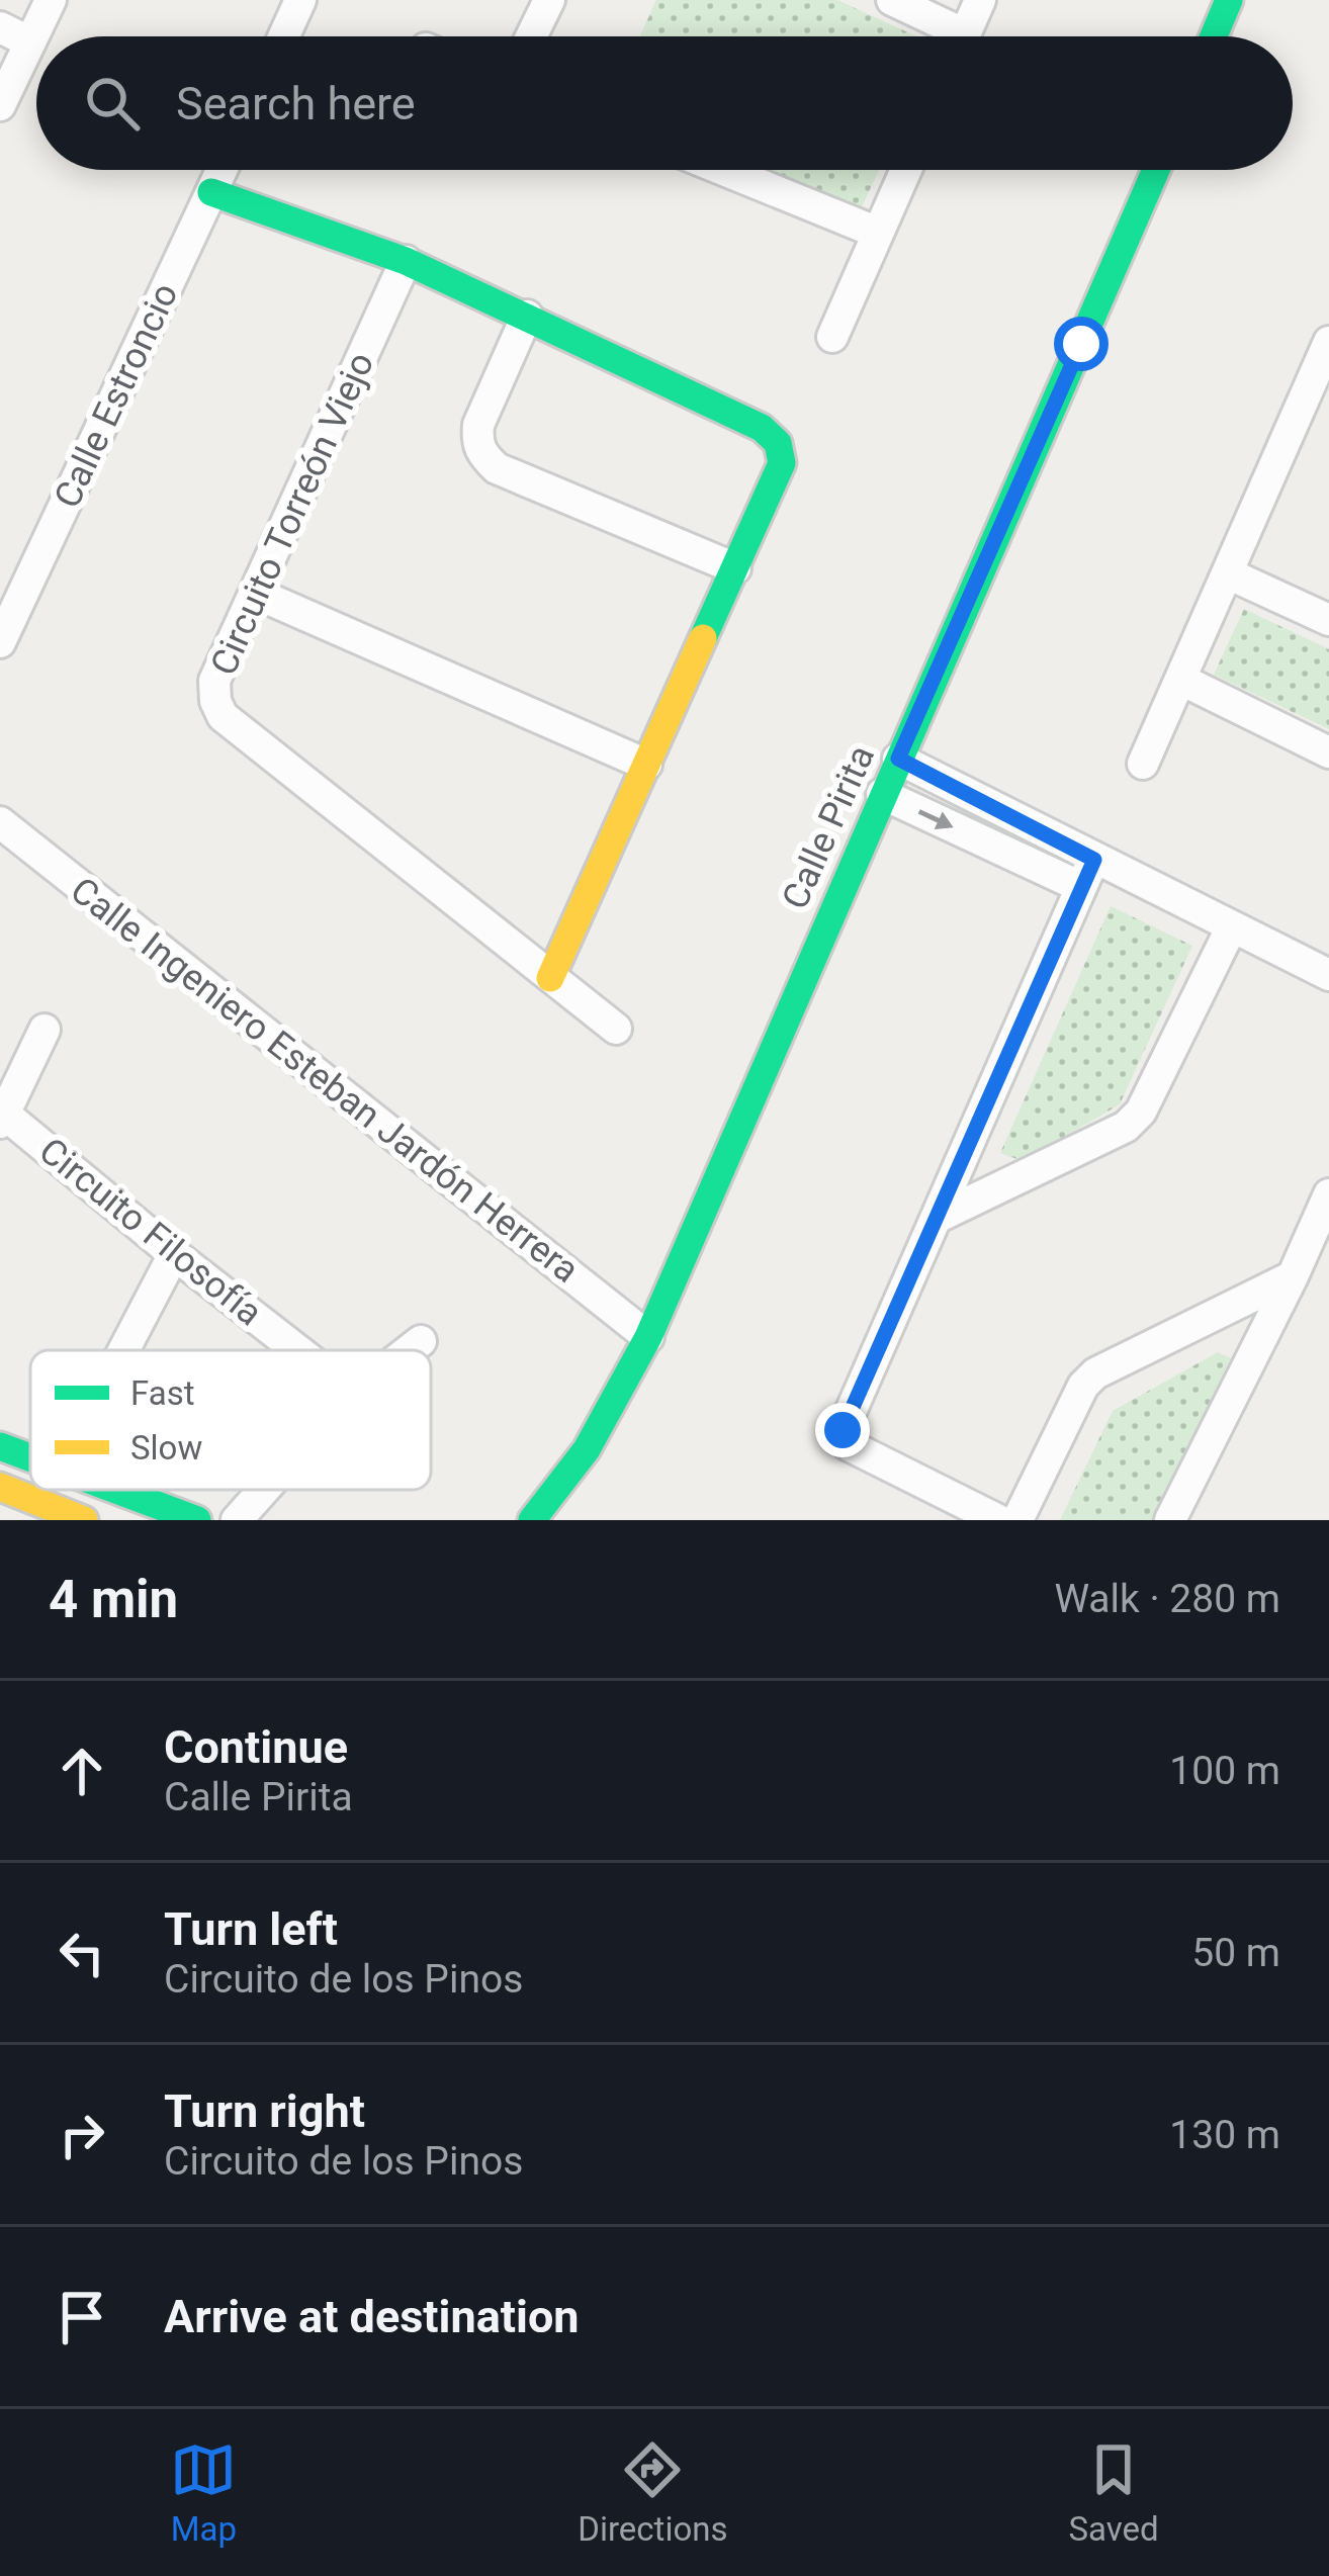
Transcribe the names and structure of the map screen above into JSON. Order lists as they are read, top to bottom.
{
  "streets": {
    "street": [
      "Calle Estroncio",
      "Circuito Torreón Viejo",
      "Calle Pirita",
      "Calle Ingeniero Esteban Jardón Herrera",
      "Circuito Filosofía"
    ]
  },
  "crossings": [
    ["Calle Pirita", "Calle Ingeniero Esteban Jardón Herrera"]
  ],
  "legend": ["Fast", "Slow"],
  "page": {
    "search": "Search here",
    "heading": ["4 min", "Walk · 280 m"],
    "list": [
      ["Continue", "Calle Pirita", "100 m"],
      ["Turn left", "Circuito de los Pinos", "50 m"],
      ["Turn right", "Circuito de los Pinos", "130 m"],
      "Arrive at destination"
    ],
    "nav": ["Map", "Directions", "Saved"]
  }
}
